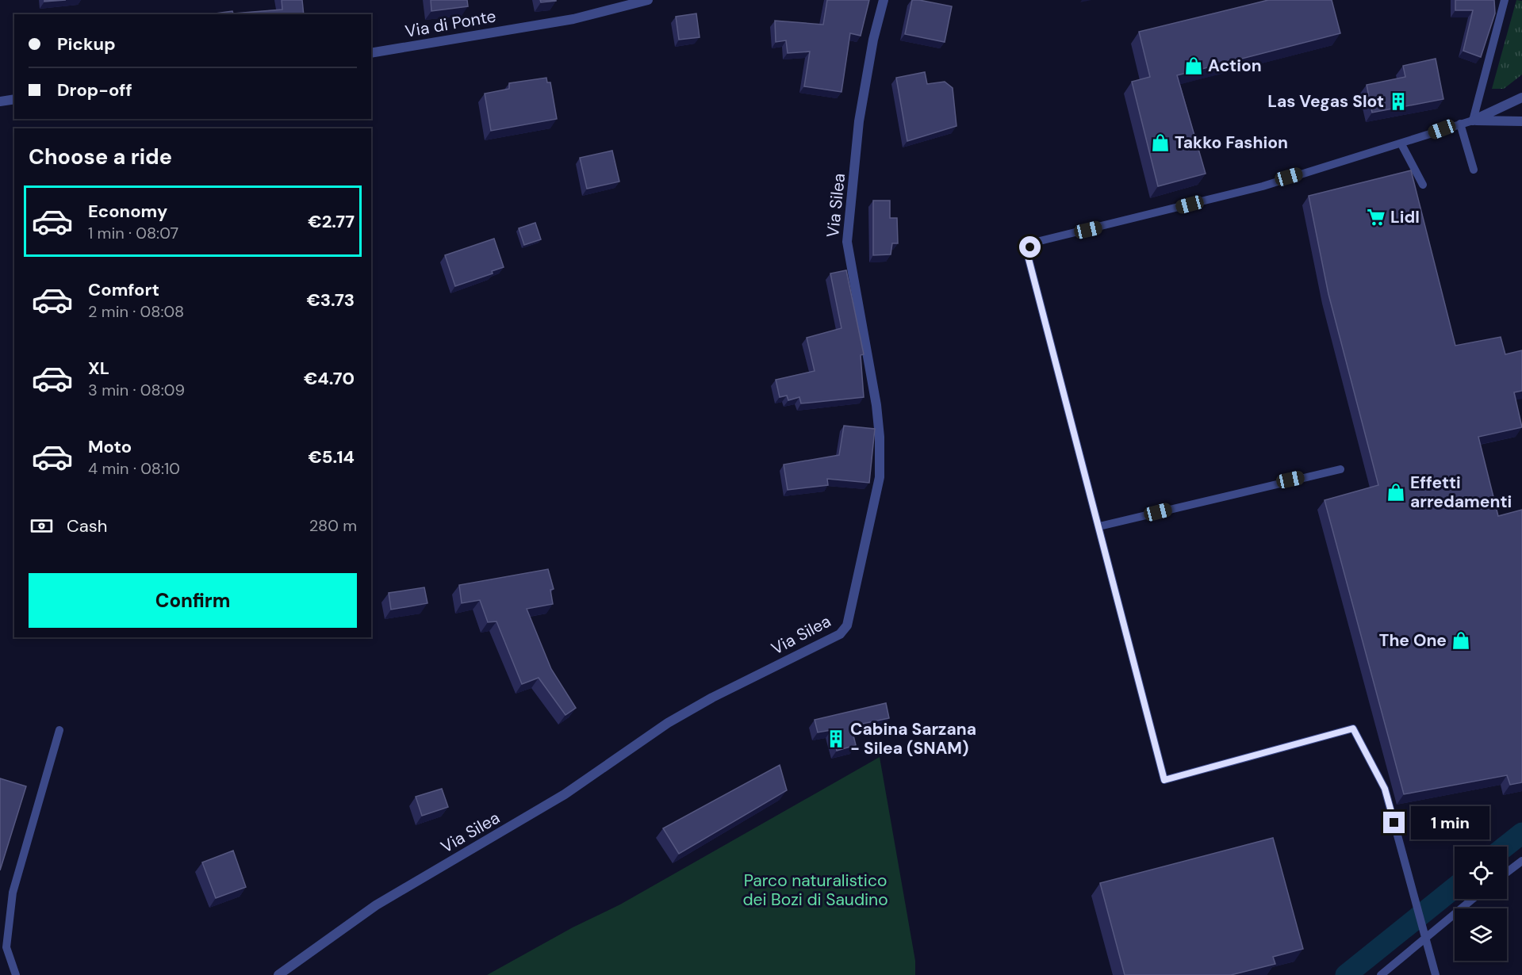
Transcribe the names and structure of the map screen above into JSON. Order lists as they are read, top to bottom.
{
  "streets": {
    "street": ["Via di Ponte", "Via Silea"]
  },
  "parks": ["Parco naturalistico dei Bozi di Saudino"],
  "places": {
    "shop": [
      "Action",
      "Takko Fashion",
      "Effetti arredamenti",
      "The One"
    ],
    "building": ["Las Vegas Slot", "Cabina Sarzana - Silea (SNAM)"],
    "supermarket": ["Lidl"]
  },
  "page": {
    "banner": ["Pickup", "Drop-off"],
    "heading": "Choose a ride",
    "list": [
      {
        "name": "Economy",
        "note": "1 min · 08:07",
        "value": "€2.77"
      },
      {
        "name": "Comfort",
        "note": "2 min · 08:08",
        "value": "€3.73"
      },
      {
        "name": "XL",
        "note": "3 min · 08:09",
        "value": "€4.70"
      },
      {
        "name": "Moto",
        "note": "4 min · 08:10",
        "value": "€5.14"
      }
    ],
    "pay": ["Cash", "280 m"],
    "buttons": "Confirm",
    "bubble": "1 min"
  }
}
